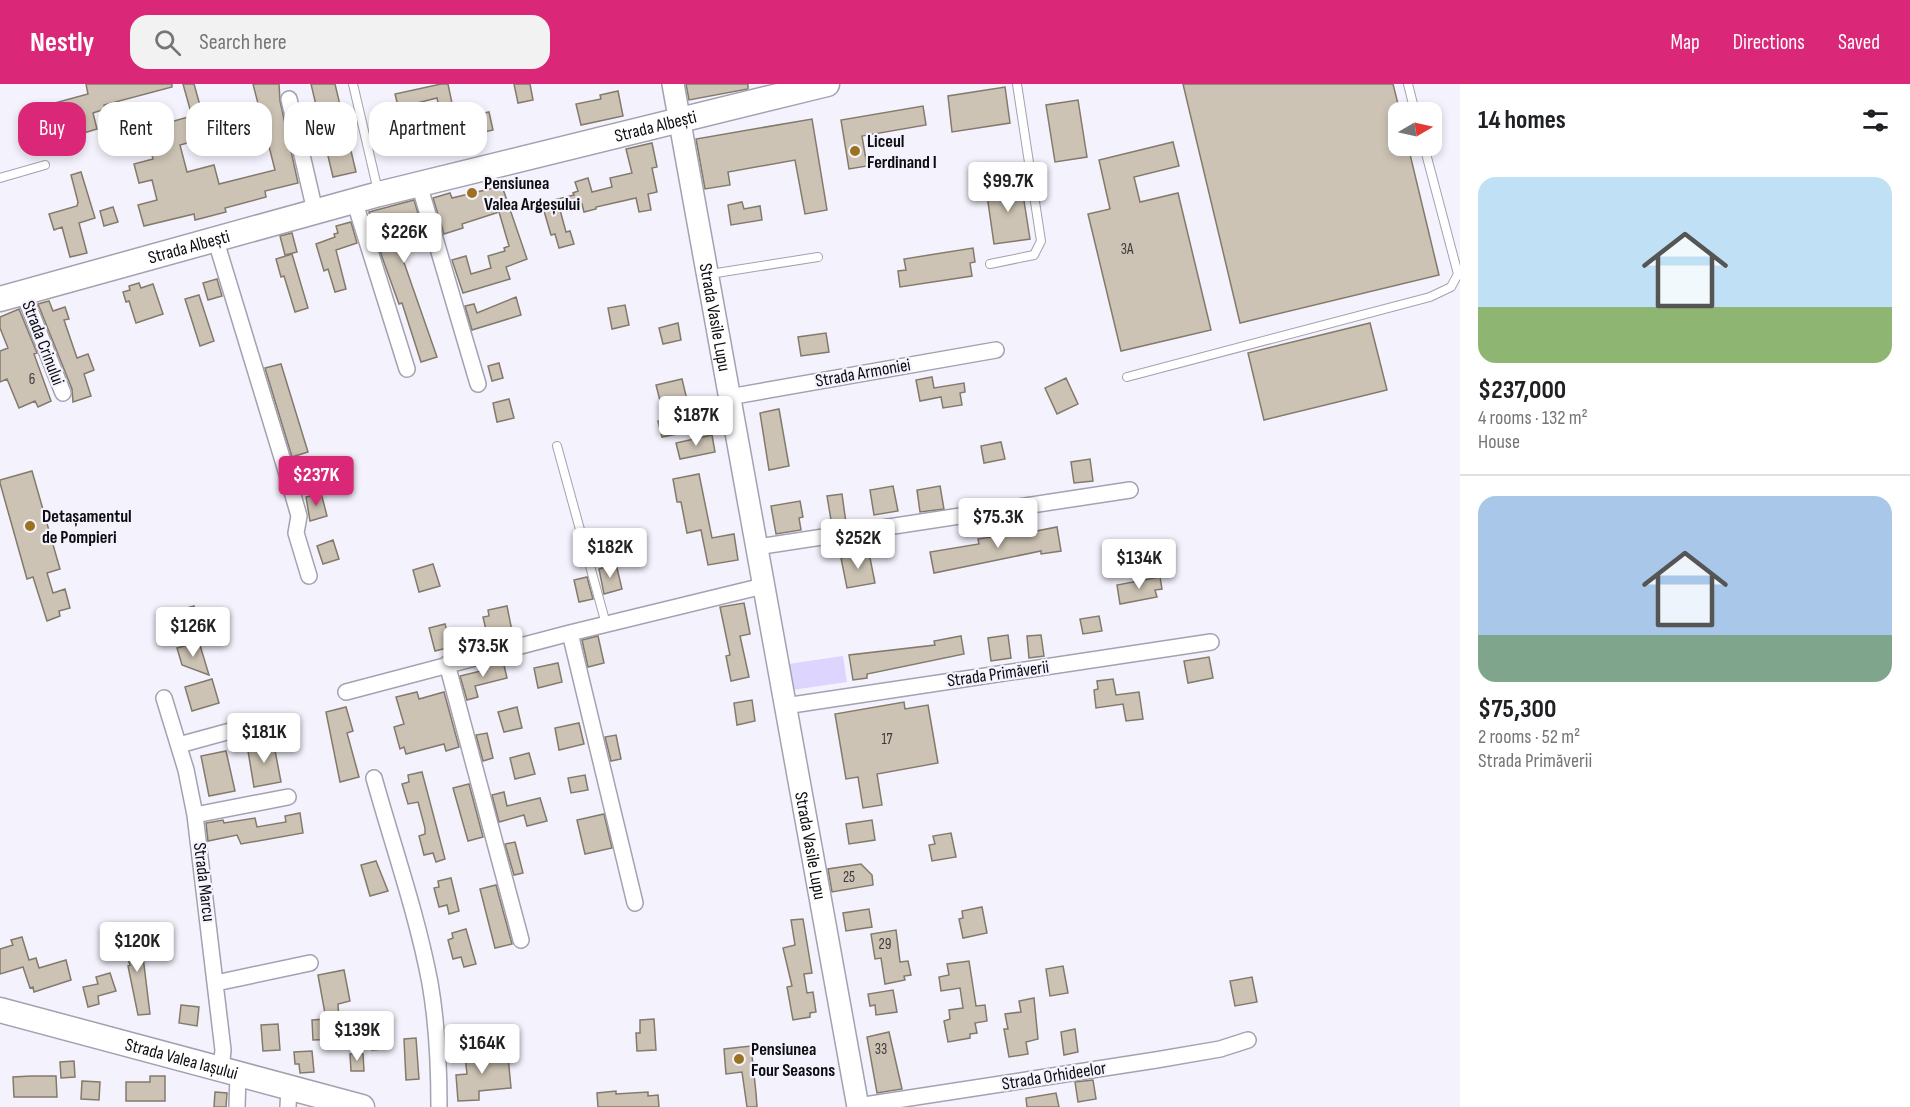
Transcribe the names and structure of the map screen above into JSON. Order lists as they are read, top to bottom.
{
  "streets": {
    "main road": ["Strada Albești", "Strada Vasile Lupu", "Strada Valea Iașului"],
    "street": [
      "Strada Crinului",
      "Strada Armoniei",
      "Strada Primăverii",
      "Strada Marcu",
      "Strada Orhideelor"
    ]
  },
  "crossings": [
    ["Strada Albești", "Strada Vasile Lupu"],
    ["Strada Albești", "Strada Crinului"],
    ["Strada Vasile Lupu", "Strada Armoniei"],
    ["Strada Vasile Lupu", "Strada Primăverii"],
    ["Strada Vasile Lupu", "Strada Orhideelor"],
    ["Strada Marcu", "Strada Valea Iașului"]
  ],
  "places": [
    "Liceul Ferdinand I",
    "Pensiunea Valea Argeșului",
    "Detașamentul de Pompieri",
    "Pensiunea Four Seasons"
  ],
  "house_numbers": [
    "3A",
    "6",
    "17",
    "25",
    "29",
    "33"
  ],
  "north": "right",
  "page": {
    "header": "Nestly",
    "search": "Search here",
    "nav": ["Map", "Directions", "Saved"],
    "heading": "14 homes",
    "chip": [
      "Buy",
      "Rent",
      "Filters",
      "New",
      "Apartment"
    ],
    "list": [
      {
        "name": "$237,000",
        "note": "4 rooms · 132 m² · House"
      },
      {
        "name": "$75,300",
        "note": "2 rooms · 52 m² · Strada Primăverii"
      }
    ],
    "price": [
      "$99.7K",
      "$226K",
      "$187K",
      "$237K",
      "$75.3K",
      "$252K",
      "$182K",
      "$134K",
      "$126K",
      "$73.5K",
      "$181K",
      "$120K",
      "$139K",
      "$164K"
    ]
  }
}
